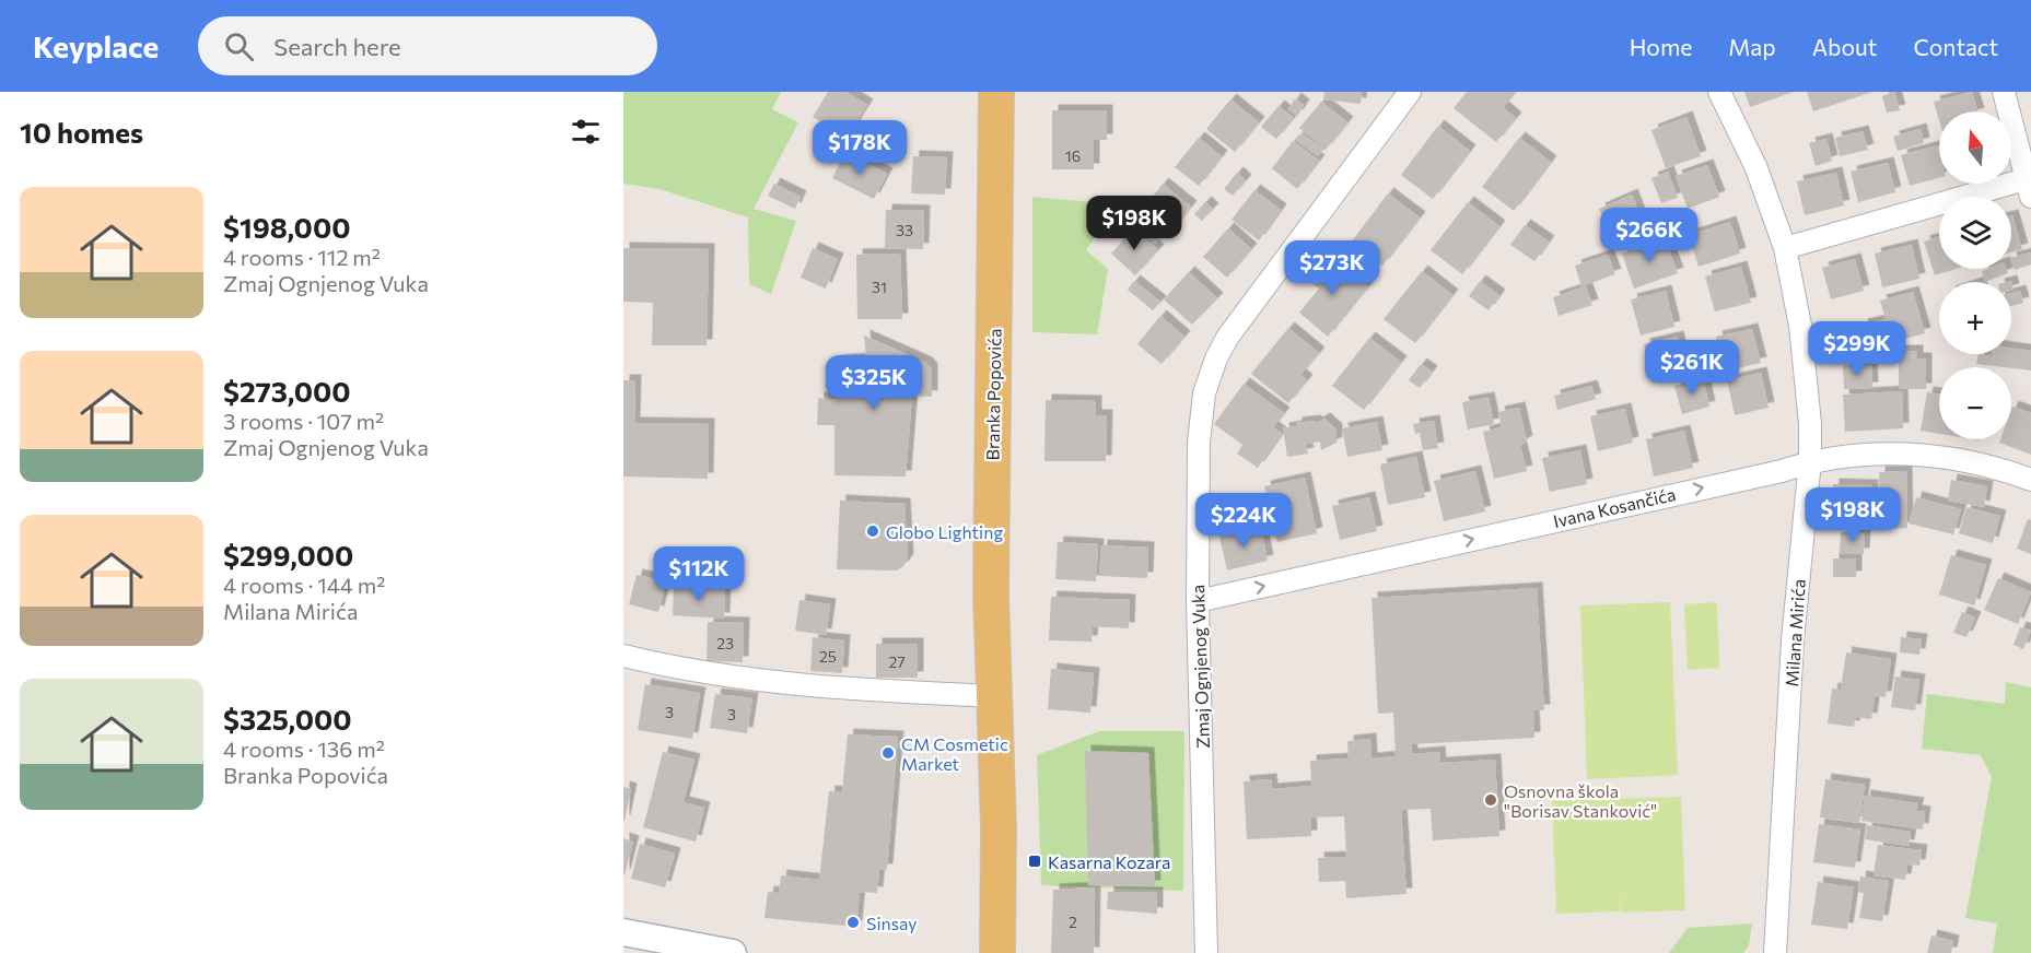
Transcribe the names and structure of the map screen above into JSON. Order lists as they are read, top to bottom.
{
  "streets": {
    "main road": ["Branka Popovića"],
    "street": ["Ivana Kosančića", "Milana Mirića", "Zmaj Ognjenog Vuka"]
  },
  "crossings": [
    ["Ivana Kosančića", "Milana Mirića"],
    ["Ivana Kosančića", "Zmaj Ognjenog Vuka"]
  ],
  "one_way": ["Ivana Kosančića"],
  "places": {
    "other": [
      "Globo Lighting",
      "CM Cosmetic Market",
      "Osnovna škola \"Borisav Stanković\"",
      "Sinsay"
    ],
    "transit": ["Kasarna Kozara"]
  },
  "house_numbers": [
    "16",
    "33",
    "31",
    "23",
    "25",
    "27",
    "3",
    "3",
    "2"
  ],
  "north": "top",
  "page": {
    "header": "Keyplace",
    "search": "Search here",
    "nav": [
      "Home",
      "Map",
      "About",
      "Contact"
    ],
    "heading": "10 homes",
    "map_buttons": ["+", "−"],
    "price": [
      "$178K",
      "$198K",
      "$266K",
      "$273K",
      "$299K",
      "$261K",
      "$325K",
      "$198K",
      "$224K",
      "$112K"
    ],
    "list": [
      {
        "name": "$198,000",
        "note": "4 rooms · 112 m² · Zmaj Ognjenog Vuka"
      },
      {
        "name": "$273,000",
        "note": "3 rooms · 107 m² · Zmaj Ognjenog Vuka"
      },
      {
        "name": "$299,000",
        "note": "4 rooms · 144 m² · Milana Mirića"
      },
      {
        "name": "$325,000",
        "note": "4 rooms · 136 m² · Branka Popovića"
      }
    ]
  }
}
